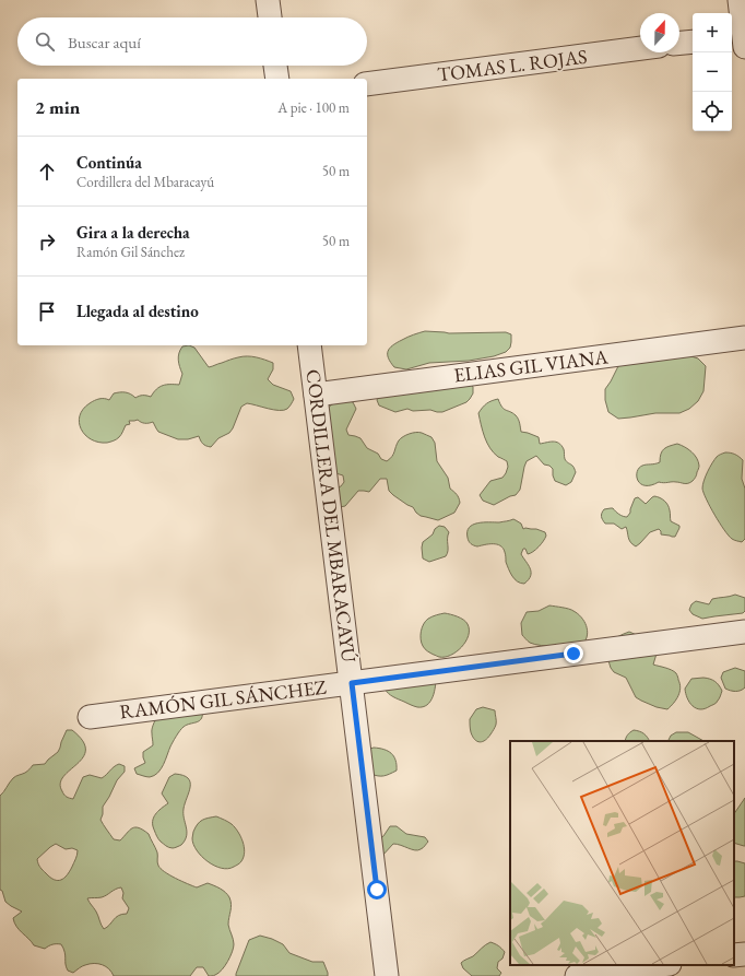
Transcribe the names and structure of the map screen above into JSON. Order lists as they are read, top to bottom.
{
  "streets": {
    "street": [
      "TOMAS L. ROJAS",
      "ELIAS GIL VIANA",
      "CORDILLERA DEL MBARACAYÚ",
      "RAMÓN GIL SÁNCHEZ"
    ]
  },
  "crossings": [
    ["ELIAS GIL VIANA", "CORDILLERA DEL MBARACAYÚ"],
    ["CORDILLERA DEL MBARACAYÚ", "RAMÓN GIL SÁNCHEZ"]
  ],
  "north": "top",
  "page": {
    "map_buttons": ["+", "−"],
    "search": "Buscar aquí",
    "heading": ["2 min", "A pie · 100 m"],
    "list": [
      ["Continúa", "Cordillera del Mbaracayú", "50 m"],
      ["Gira a la derecha", "Ramón Gil Sánchez", "50 m"],
      "Llegada al destino"
    ]
  }
}
